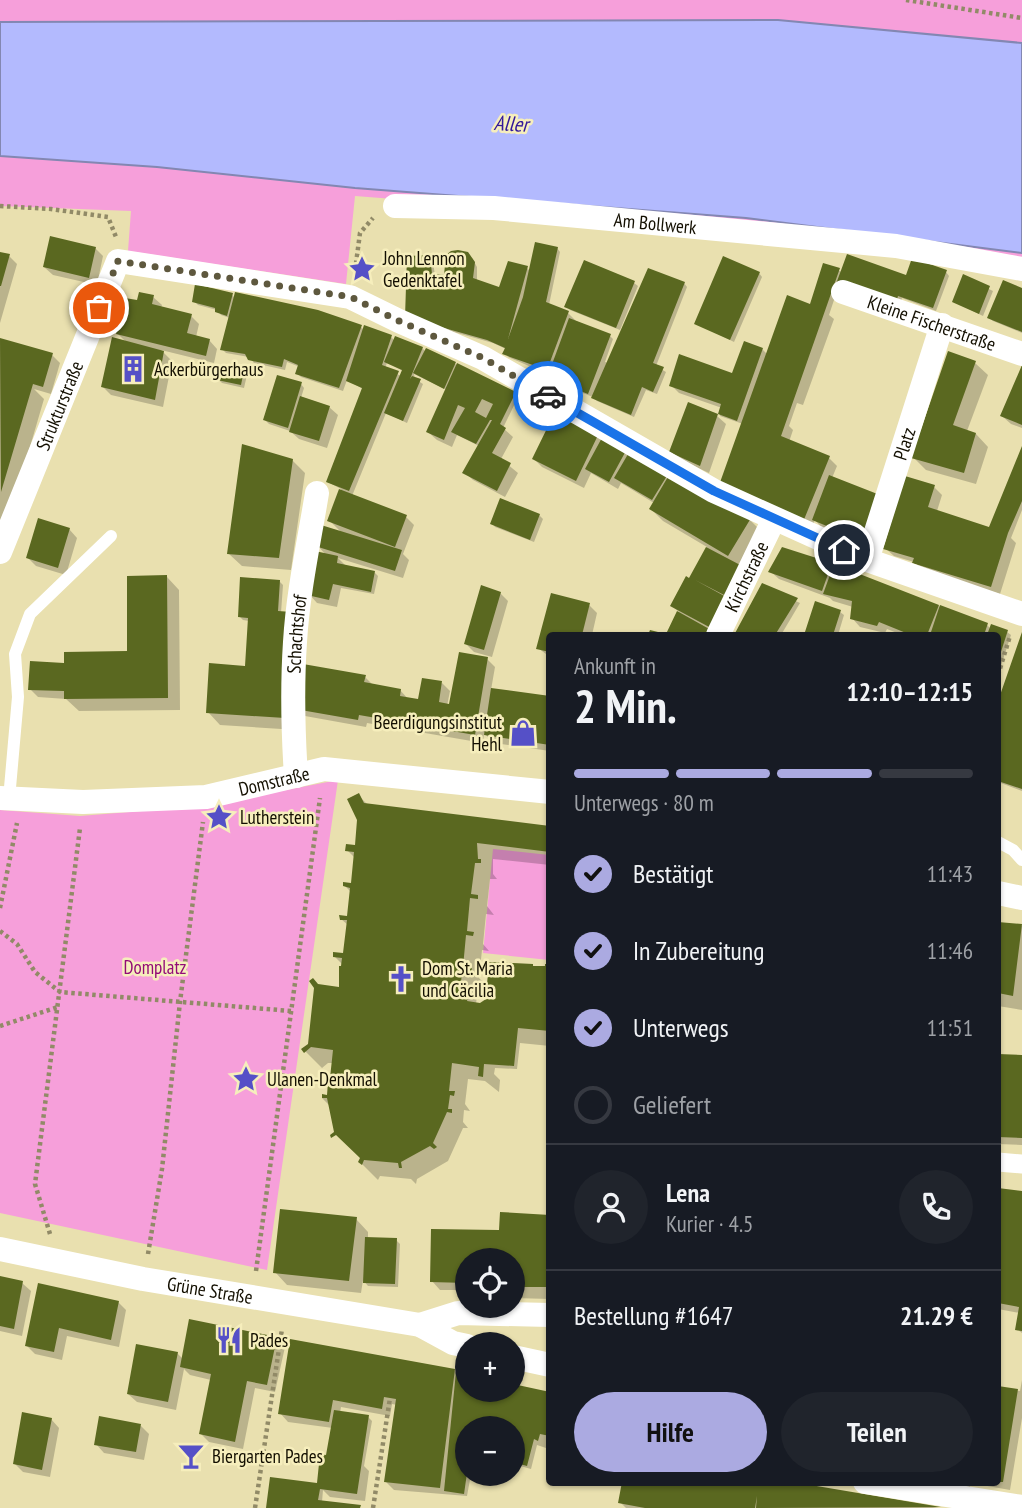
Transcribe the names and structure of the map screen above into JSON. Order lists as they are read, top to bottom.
{
  "streets": {
    "street": [
      "Am Bollwerk",
      "Kleine Fischerstraße",
      "Strukturstraße",
      "Platz",
      "Kirchstraße",
      "Schachtshof",
      "Domstraße",
      "Grüne Straße"
    ]
  },
  "crossings": [
    ["Kleine Fischerstraße", "Platz"],
    ["Schachtshof", "Domstraße"]
  ],
  "water": ["Aller"],
  "parks": ["Domplatz"],
  "places": {
    "place": ["John Lennon Gedenktafel", "Lutherstein", "Ulanen-Denkmal"],
    "building": ["Ackerbürgerhaus"],
    "shop": ["Beerdigungsinstitut Hehl"],
    "church": ["Dom St. Maria und Cäcilia"],
    "restaurant": ["Pades"],
    "bar": ["Biergarten Pades"]
  },
  "page": {
    "heading": ["2 Min.", "Ankunft in", "12:10–12:15"],
    "panel": [
      "Lena",
      "Kurier · 4.5",
      "Bestellung #1647",
      "21.29 €"
    ],
    "bar": "Unterwegs · 80 m",
    "list": [
      ["Bestätigt", "11:43"],
      ["In Zubereitung", "11:46"],
      ["Unterwegs", "11:51"],
      "Geliefert"
    ],
    "map_buttons": ["+", "−"],
    "buttons": ["Hilfe", "Teilen"]
  }
}
